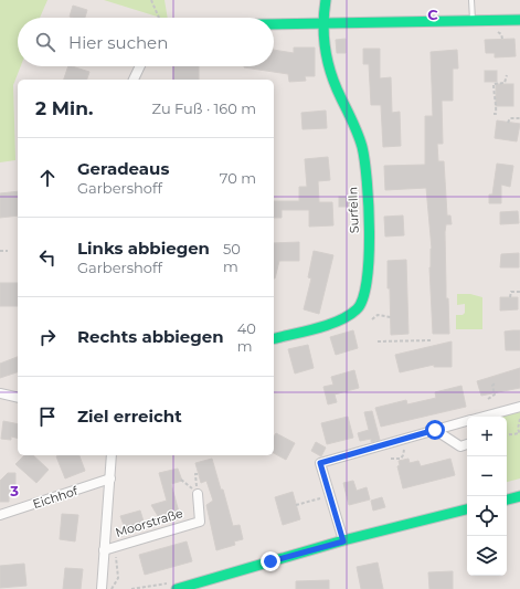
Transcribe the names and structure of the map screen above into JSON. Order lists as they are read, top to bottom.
{
  "streets": {
    "street": ["Surfelln", "Eichhof", "Moorstraße"]
  },
  "crossings": [
    ["Eichhof", "Moorstraße"]
  ],
  "page": {
    "search": "Hier suchen",
    "heading": ["2 Min.", "Zu Fuß · 160 m"],
    "list": [
      ["Geradeaus", "Garbershoff", "70 m"],
      ["Links abbiegen", "Garbershoff", "50 m"],
      ["Rechts abbiegen", "40 m"],
      "Ziel erreicht"
    ],
    "map_buttons": ["+", "−"]
  },
  "grid": {
    "columns": ["C"],
    "rows": ["3"]
  }
}
